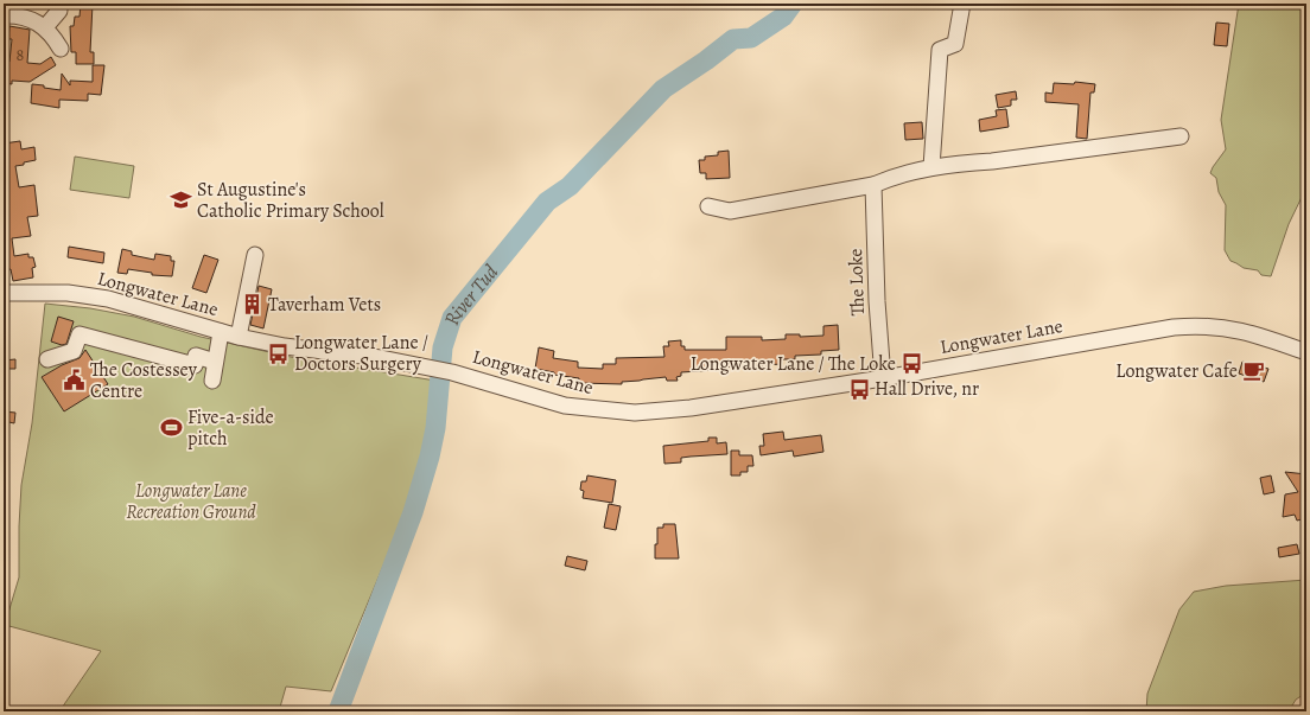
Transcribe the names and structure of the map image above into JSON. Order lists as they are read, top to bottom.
{
  "streets": {
    "street": ["The Loke", "Longwater Lane"]
  },
  "crossings": [
    ["The Loke", "Longwater Lane"]
  ],
  "water": ["River Tud"],
  "parks": ["Longwater Lane Recreation Ground"],
  "places": {
    "school or university": ["St Augustine's Catholic Primary School"],
    "building": ["Taverham Vets"],
    "bus stop": ["Longwater Lane / Doctors Surgery", "Longwater Lane / The Loke", "Hall Drive, nr"],
    "cafe": ["Longwater Cafe"],
    "public building": ["The Costessey Centre"],
    "sports": ["Five-a-side pitch"]
  },
  "house_numbers": ["8"]
}
